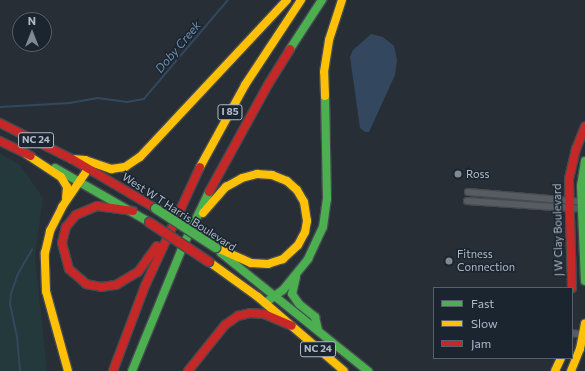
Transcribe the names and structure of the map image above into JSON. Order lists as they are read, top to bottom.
{
  "streets": {
    "main road": [
      "I 85",
      "NC 24",
      "West W T Harris Boulevard",
      "J W Clay Boulevard"
    ]
  },
  "water": ["Doby Creek"],
  "places": ["Ross", "Fitness Connection"],
  "legend": ["Fast", "Slow", "Jam"],
  "north": "top"
}
